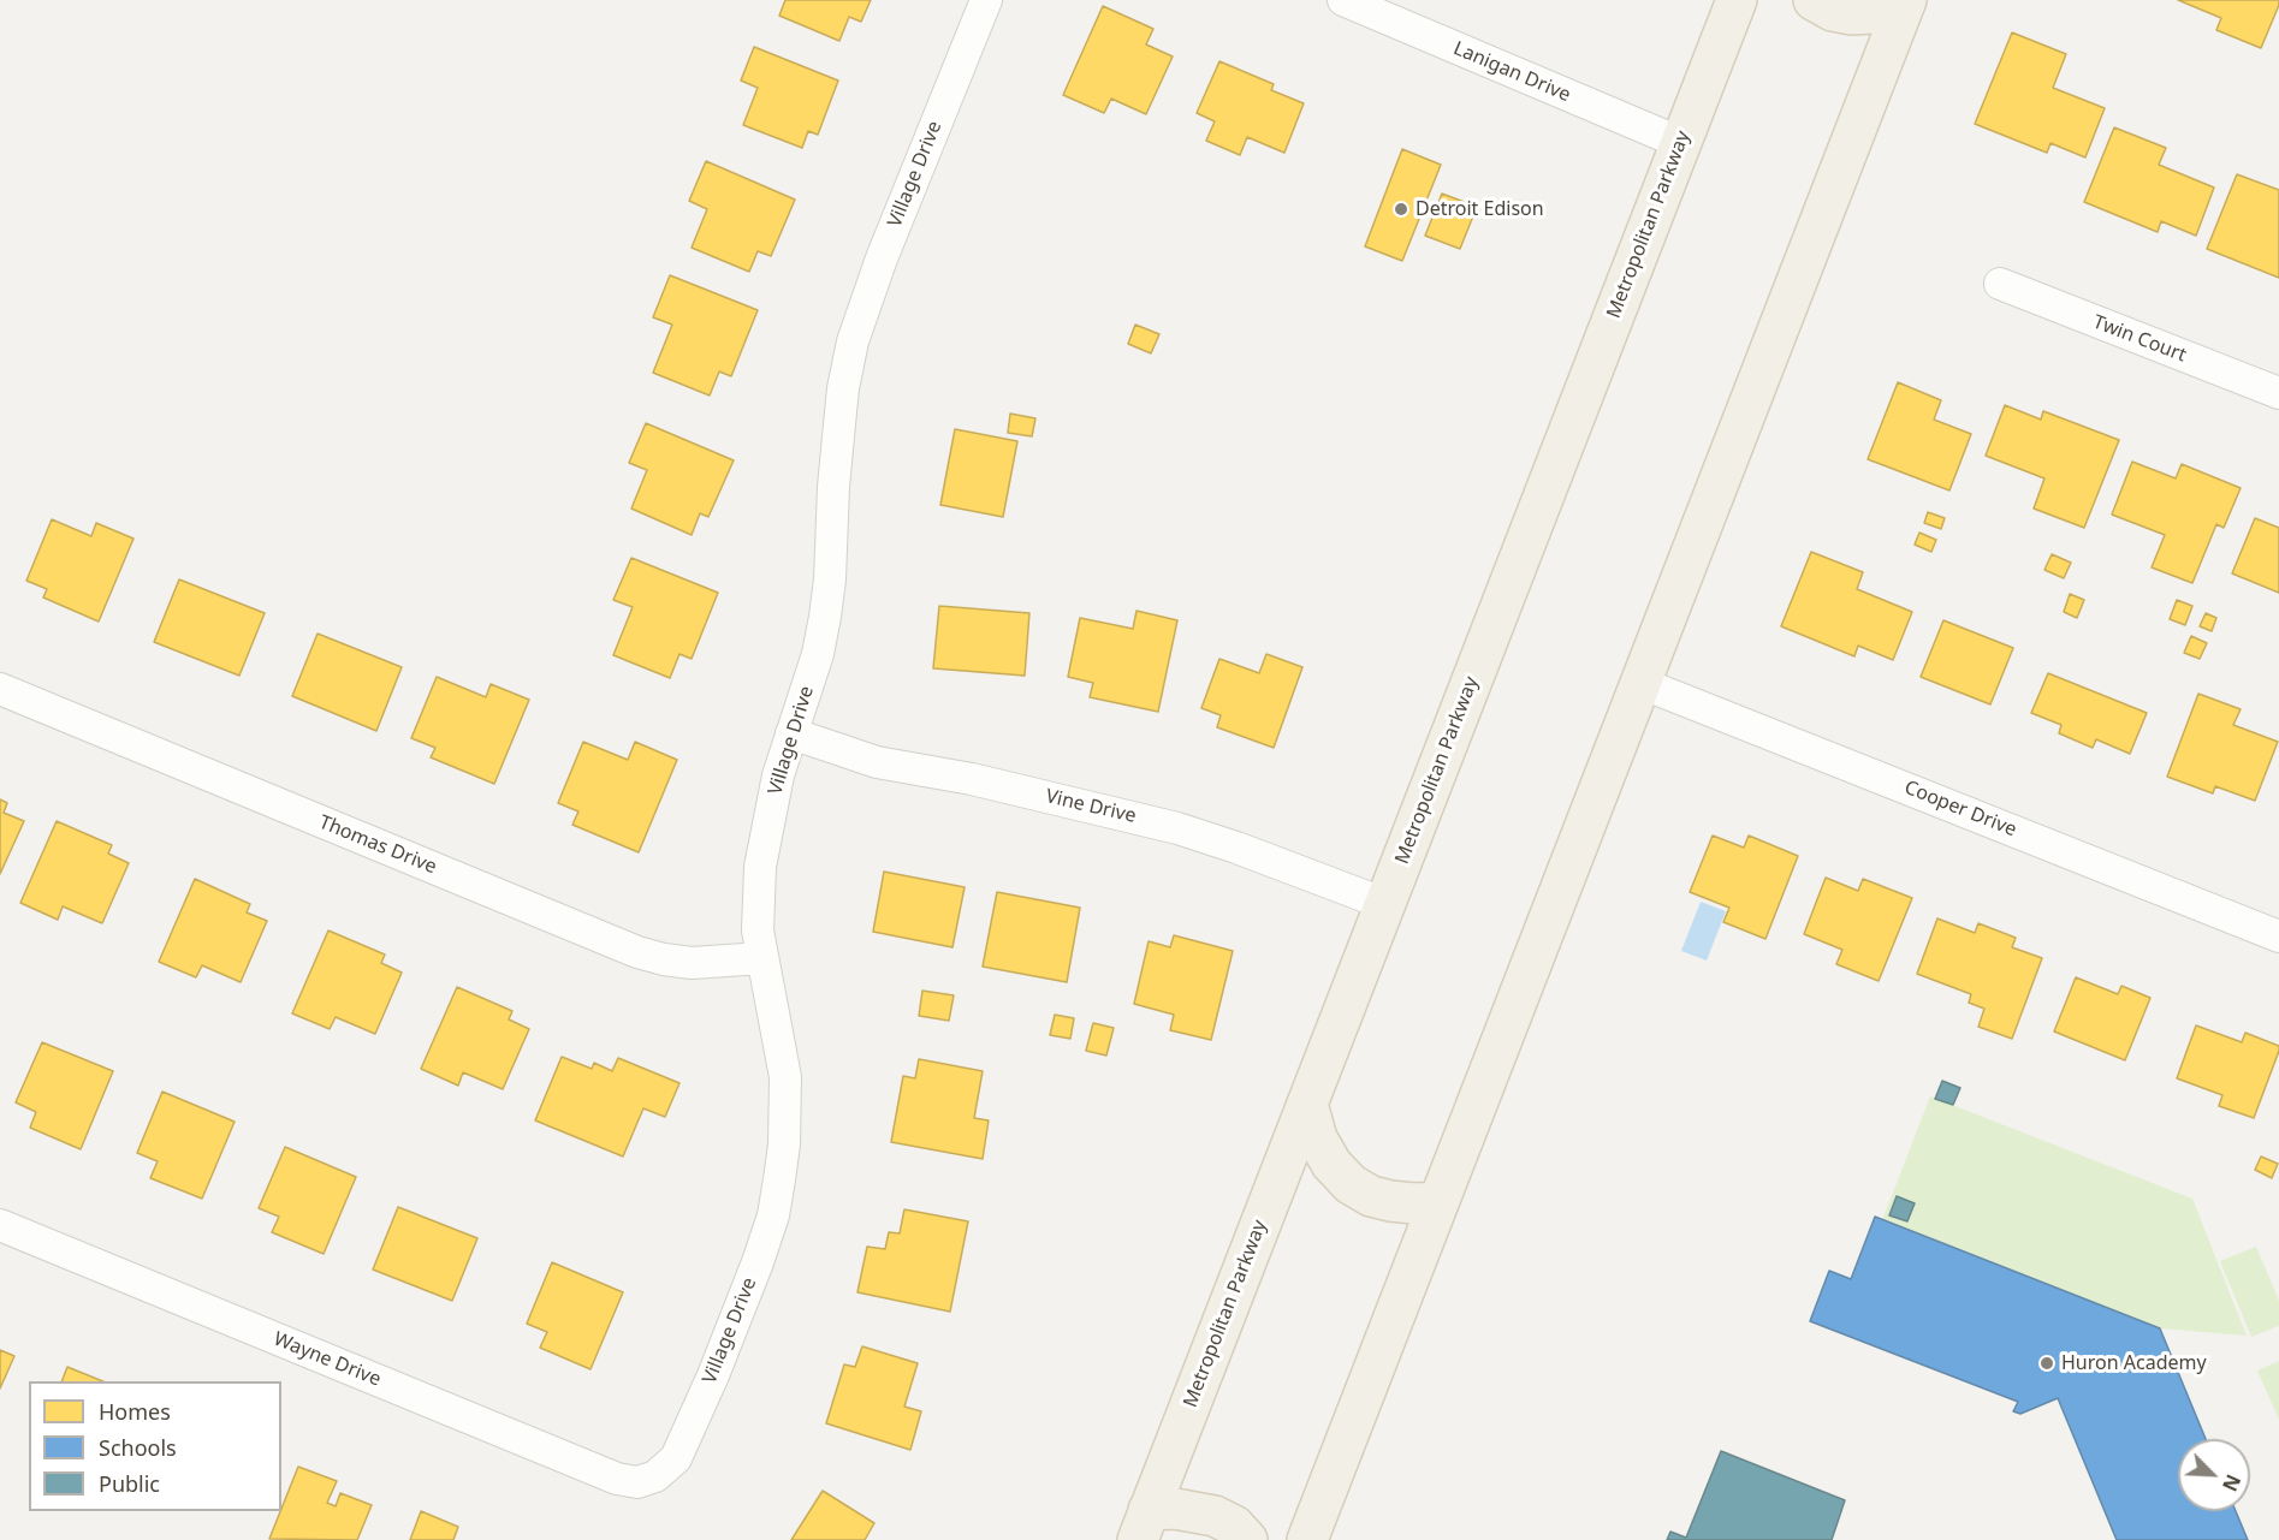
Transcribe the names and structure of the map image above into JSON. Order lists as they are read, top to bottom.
{
  "streets": {
    "main road": ["Metropolitan Parkway"],
    "street": [
      "Lanigan Drive",
      "Village Drive",
      "Twin Court",
      "Vine Drive",
      "Cooper Drive",
      "Thomas Drive",
      "Wayne Drive"
    ]
  },
  "crossings": [
    ["Lanigan Drive", "Metropolitan Parkway"],
    ["Village Drive", "Vine Drive"],
    ["Village Drive", "Thomas Drive"],
    ["Village Drive", "Wayne Drive"],
    ["Metropolitan Parkway", "Vine Drive"]
  ],
  "places": ["Detroit Edison", "Huron Academy"],
  "legend": ["Homes", "Schools", "Public"],
  "north": "bottom right"
}
